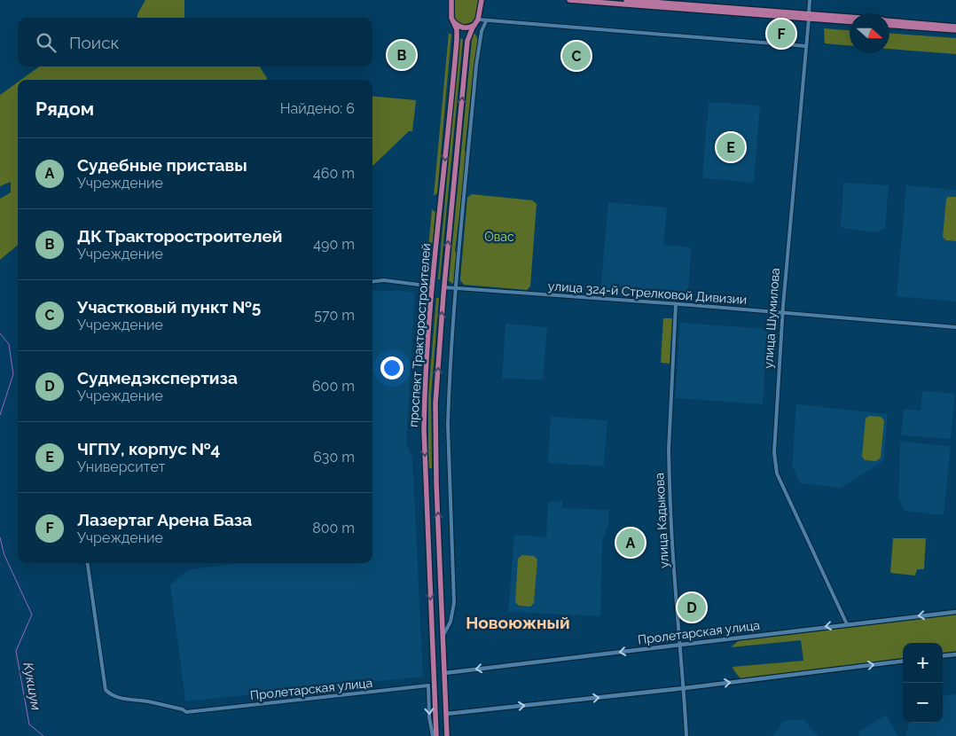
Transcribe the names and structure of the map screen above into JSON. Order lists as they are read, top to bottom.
{
  "streets": {
    "main road": ["проспект Тракторостроителей"],
    "street": [
      "улица 324-й Стрелковой Дивизии",
      "улица Шумилова",
      "улица Кадыкова",
      "Пролетарская улица"
    ]
  },
  "crossings": [
    ["улица 324-й Стрелковой Дивизии", "улица Шумилова"],
    ["улица 324-й Стрелковой Дивизии", "проспект Тракторостроителей"],
    ["улица 324-й Стрелковой Дивизии", "улица Кадыкова"],
    ["улица Шумилова", "Пролетарская улица"],
    ["проспект Тракторостроителей", "Пролетарская улица"],
    ["улица Кадыкова", "Пролетарская улица"]
  ],
  "one_way": ["Пролетарская улица"],
  "districts": ["Новоюжный"],
  "water": ["Кукшум"],
  "parks": ["Овас"],
  "north": "right",
  "page": {
    "pins": [
      "F",
      "B",
      "C",
      "E",
      "A",
      "D"
    ],
    "search": "Поиск",
    "heading": ["Рядом", "Найдено: 6"],
    "list": [
      {
        "mark": "A",
        "name": "Судебные приставы",
        "note": "Учреждение",
        "value": "460 m"
      },
      {
        "mark": "B",
        "name": "ДК Тракторостроителей",
        "note": "Учреждение",
        "value": "490 m"
      },
      {
        "mark": "C",
        "name": "Участковый пункт №5",
        "note": "Учреждение",
        "value": "570 m"
      },
      {
        "mark": "D",
        "name": "Судмедэкспертиза",
        "note": "Учреждение",
        "value": "600 m"
      },
      {
        "mark": "E",
        "name": "ЧГПУ, корпус №4",
        "note": "Университет",
        "value": "630 m"
      },
      {
        "mark": "F",
        "name": "Лазертаг Арена База",
        "note": "Учреждение",
        "value": "800 m"
      }
    ],
    "map_buttons": ["+", "−"]
  }
}
